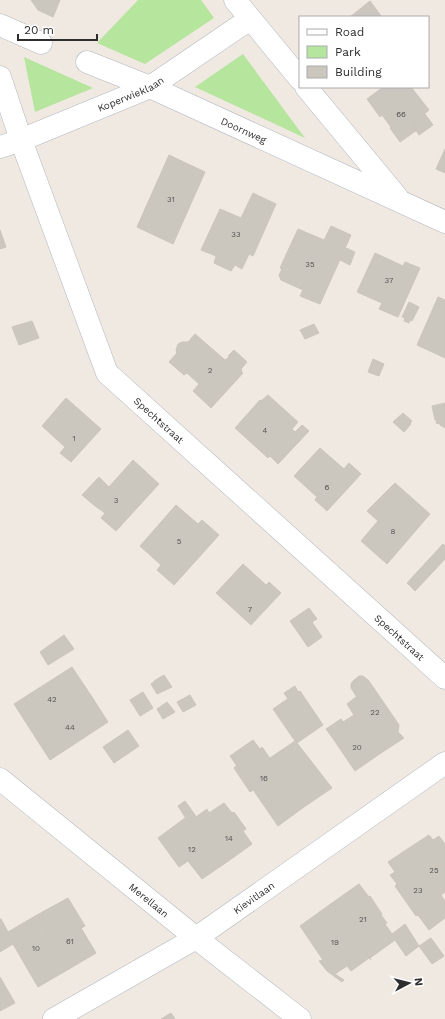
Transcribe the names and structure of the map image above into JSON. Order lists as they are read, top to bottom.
{
  "streets": {
    "street": [
      "Koperwieklaan",
      "Doornweg",
      "Spechtstraat",
      "Kievitlaan",
      "Merellaan"
    ]
  },
  "crossings": [
    ["Koperwieklaan", "Doornweg"],
    ["Koperwieklaan", "Spechtstraat"],
    ["Kievitlaan", "Merellaan"]
  ],
  "house_numbers": [
    "66",
    "31",
    "33",
    "35",
    "37",
    "2",
    "4",
    "1",
    "6",
    "3",
    "8",
    "5",
    "7",
    "42",
    "22",
    "44",
    "20",
    "16",
    "14",
    "12",
    "25",
    "23",
    "21",
    "61",
    "19",
    "10"
  ],
  "legend": ["Road", "Park", "Building"],
  "scale_bar": "20 m",
  "north": "right"
}
